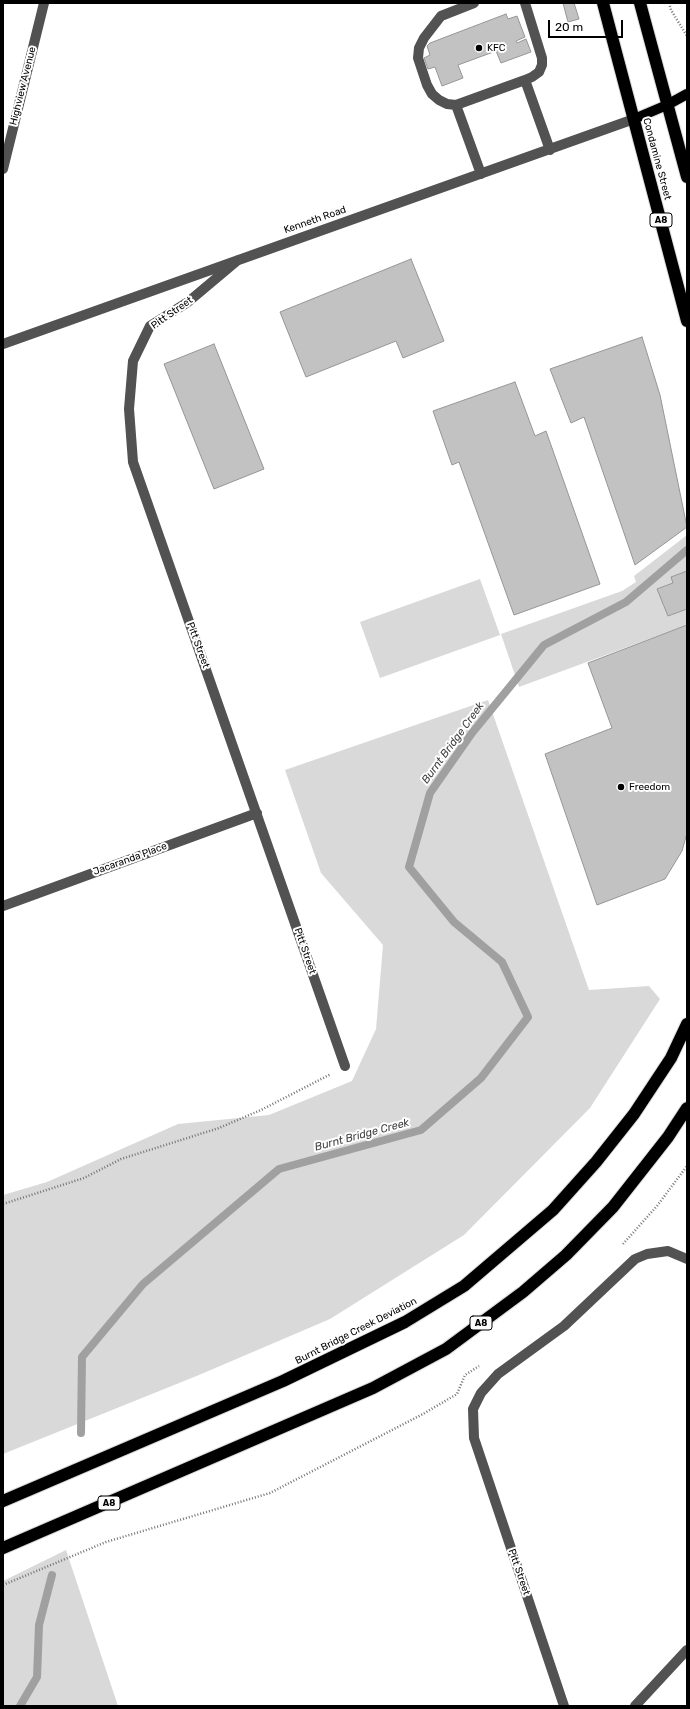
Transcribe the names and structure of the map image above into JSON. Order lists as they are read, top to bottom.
{
  "streets": {
    "highway": ["Condamine Street", "A8", "Burnt Bridge Creek Deviation"],
    "street": [
      "Highview Avenue",
      "Kenneth Road",
      "Pitt Street",
      "Jacaranda Place"
    ]
  },
  "crossings": [
    ["Condamine Street", "Kenneth Road"],
    ["Kenneth Road", "Pitt Street"],
    ["Pitt Street", "Jacaranda Place"]
  ],
  "water": ["Burnt Bridge Creek"],
  "places": ["KFC", "Freedom"],
  "scale_bar": "20 m"
}
